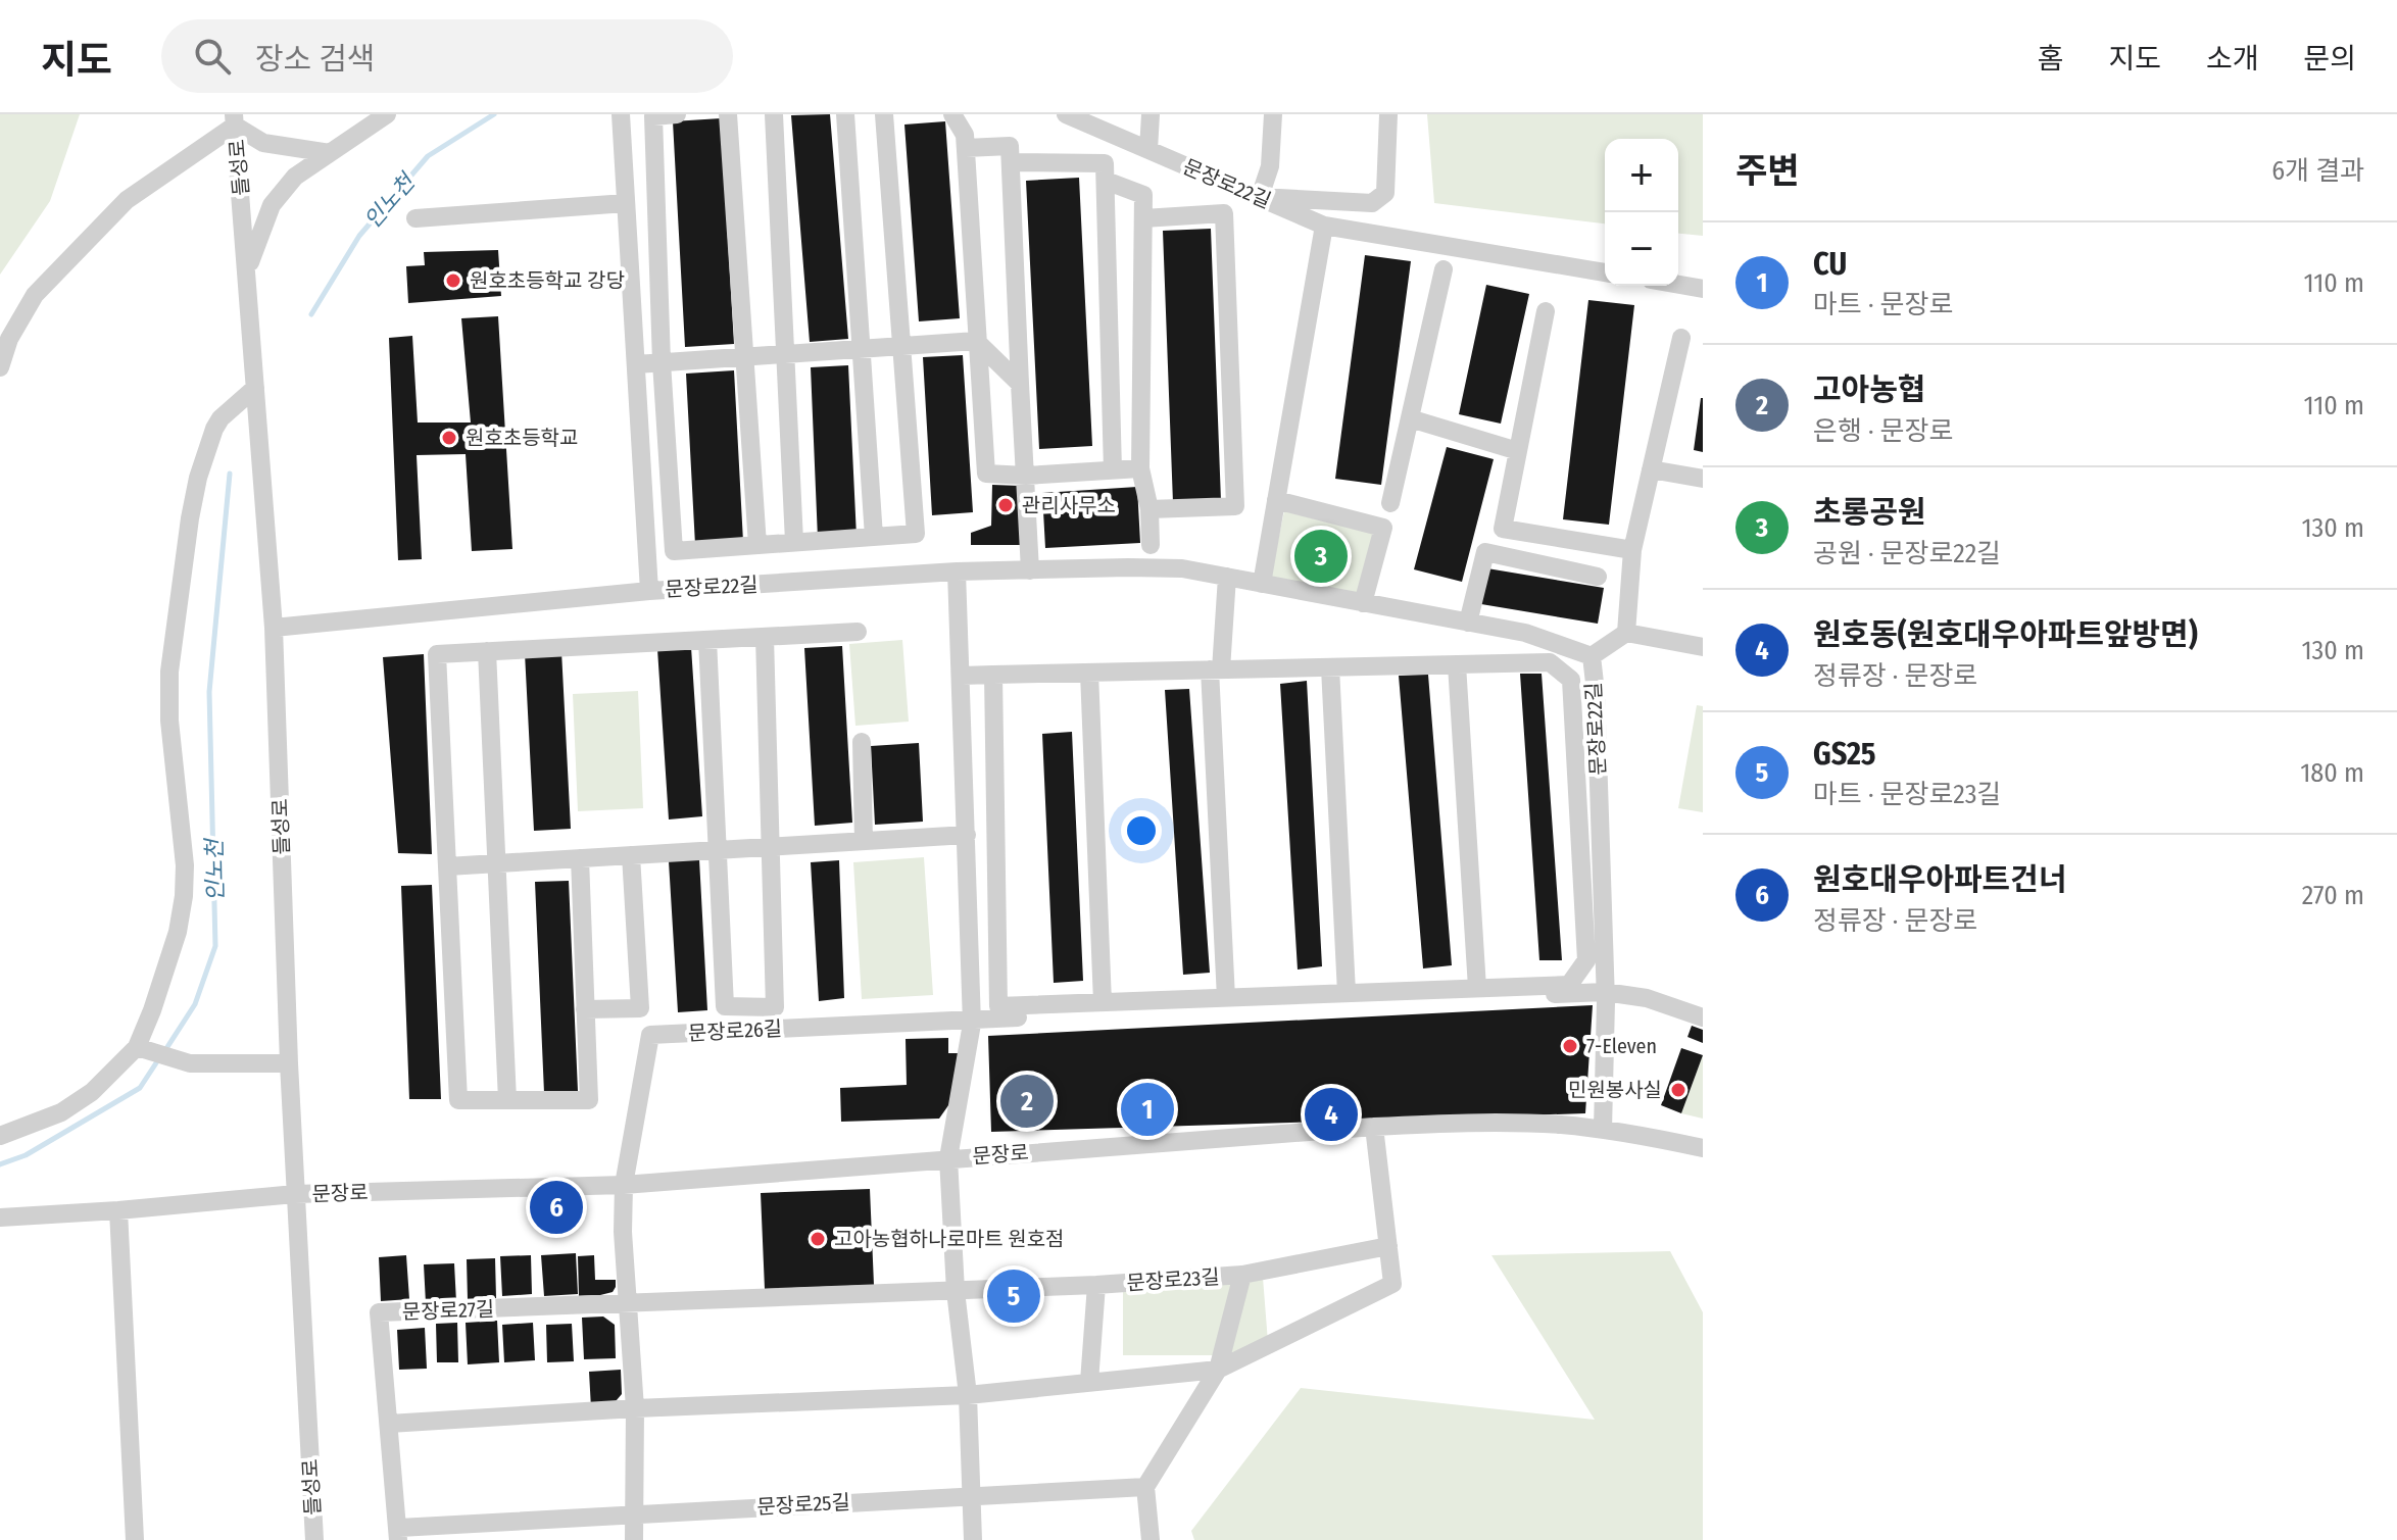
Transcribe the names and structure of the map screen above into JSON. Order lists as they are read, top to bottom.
{
  "streets": {
    "street": [
      "들성로",
      "문장로22길",
      "문장로26길",
      "문장로",
      "문장로23길",
      "문장로27길",
      "문장로25길"
    ]
  },
  "crossings": [
    ["들성로", "문장로22길"],
    ["들성로", "문장로"],
    ["문장로22길", "문장로"],
    ["문장로26길", "문장로"],
    ["문장로27길", "문장로25길"]
  ],
  "water": ["인노천"],
  "places": [
    "원호초등학교 강당",
    "원호초등학교",
    "관리사무소",
    "7-Eleven",
    "민원봉사실",
    "고아농협하나로마트 원호점"
  ],
  "page": {
    "header": "지도",
    "search": "장소 검색",
    "nav": [
      "홈",
      "지도",
      "소개",
      "문의"
    ],
    "heading": ["주변", "6개 결과"],
    "map_buttons": ["+", "−"],
    "list": [
      {
        "mark": "1",
        "name": "CU",
        "note": "마트 · 문장로",
        "value": "110 m"
      },
      {
        "mark": "2",
        "name": "고아농협",
        "note": "은행 · 문장로",
        "value": "110 m"
      },
      {
        "mark": "3",
        "name": "초롱공원",
        "note": "공원 · 문장로22길",
        "value": "130 m"
      },
      {
        "mark": "4",
        "name": "원호동(원호대우아파트앞방면)",
        "note": "정류장 · 문장로",
        "value": "130 m"
      },
      {
        "mark": "5",
        "name": "GS25",
        "note": "마트 · 문장로23길",
        "value": "180 m"
      },
      {
        "mark": "6",
        "name": "원호대우아파트건너",
        "note": "정류장 · 문장로",
        "value": "270 m"
      }
    ],
    "pins": [
      "3",
      "2",
      "1",
      "4",
      "6",
      "5"
    ]
  }
}
